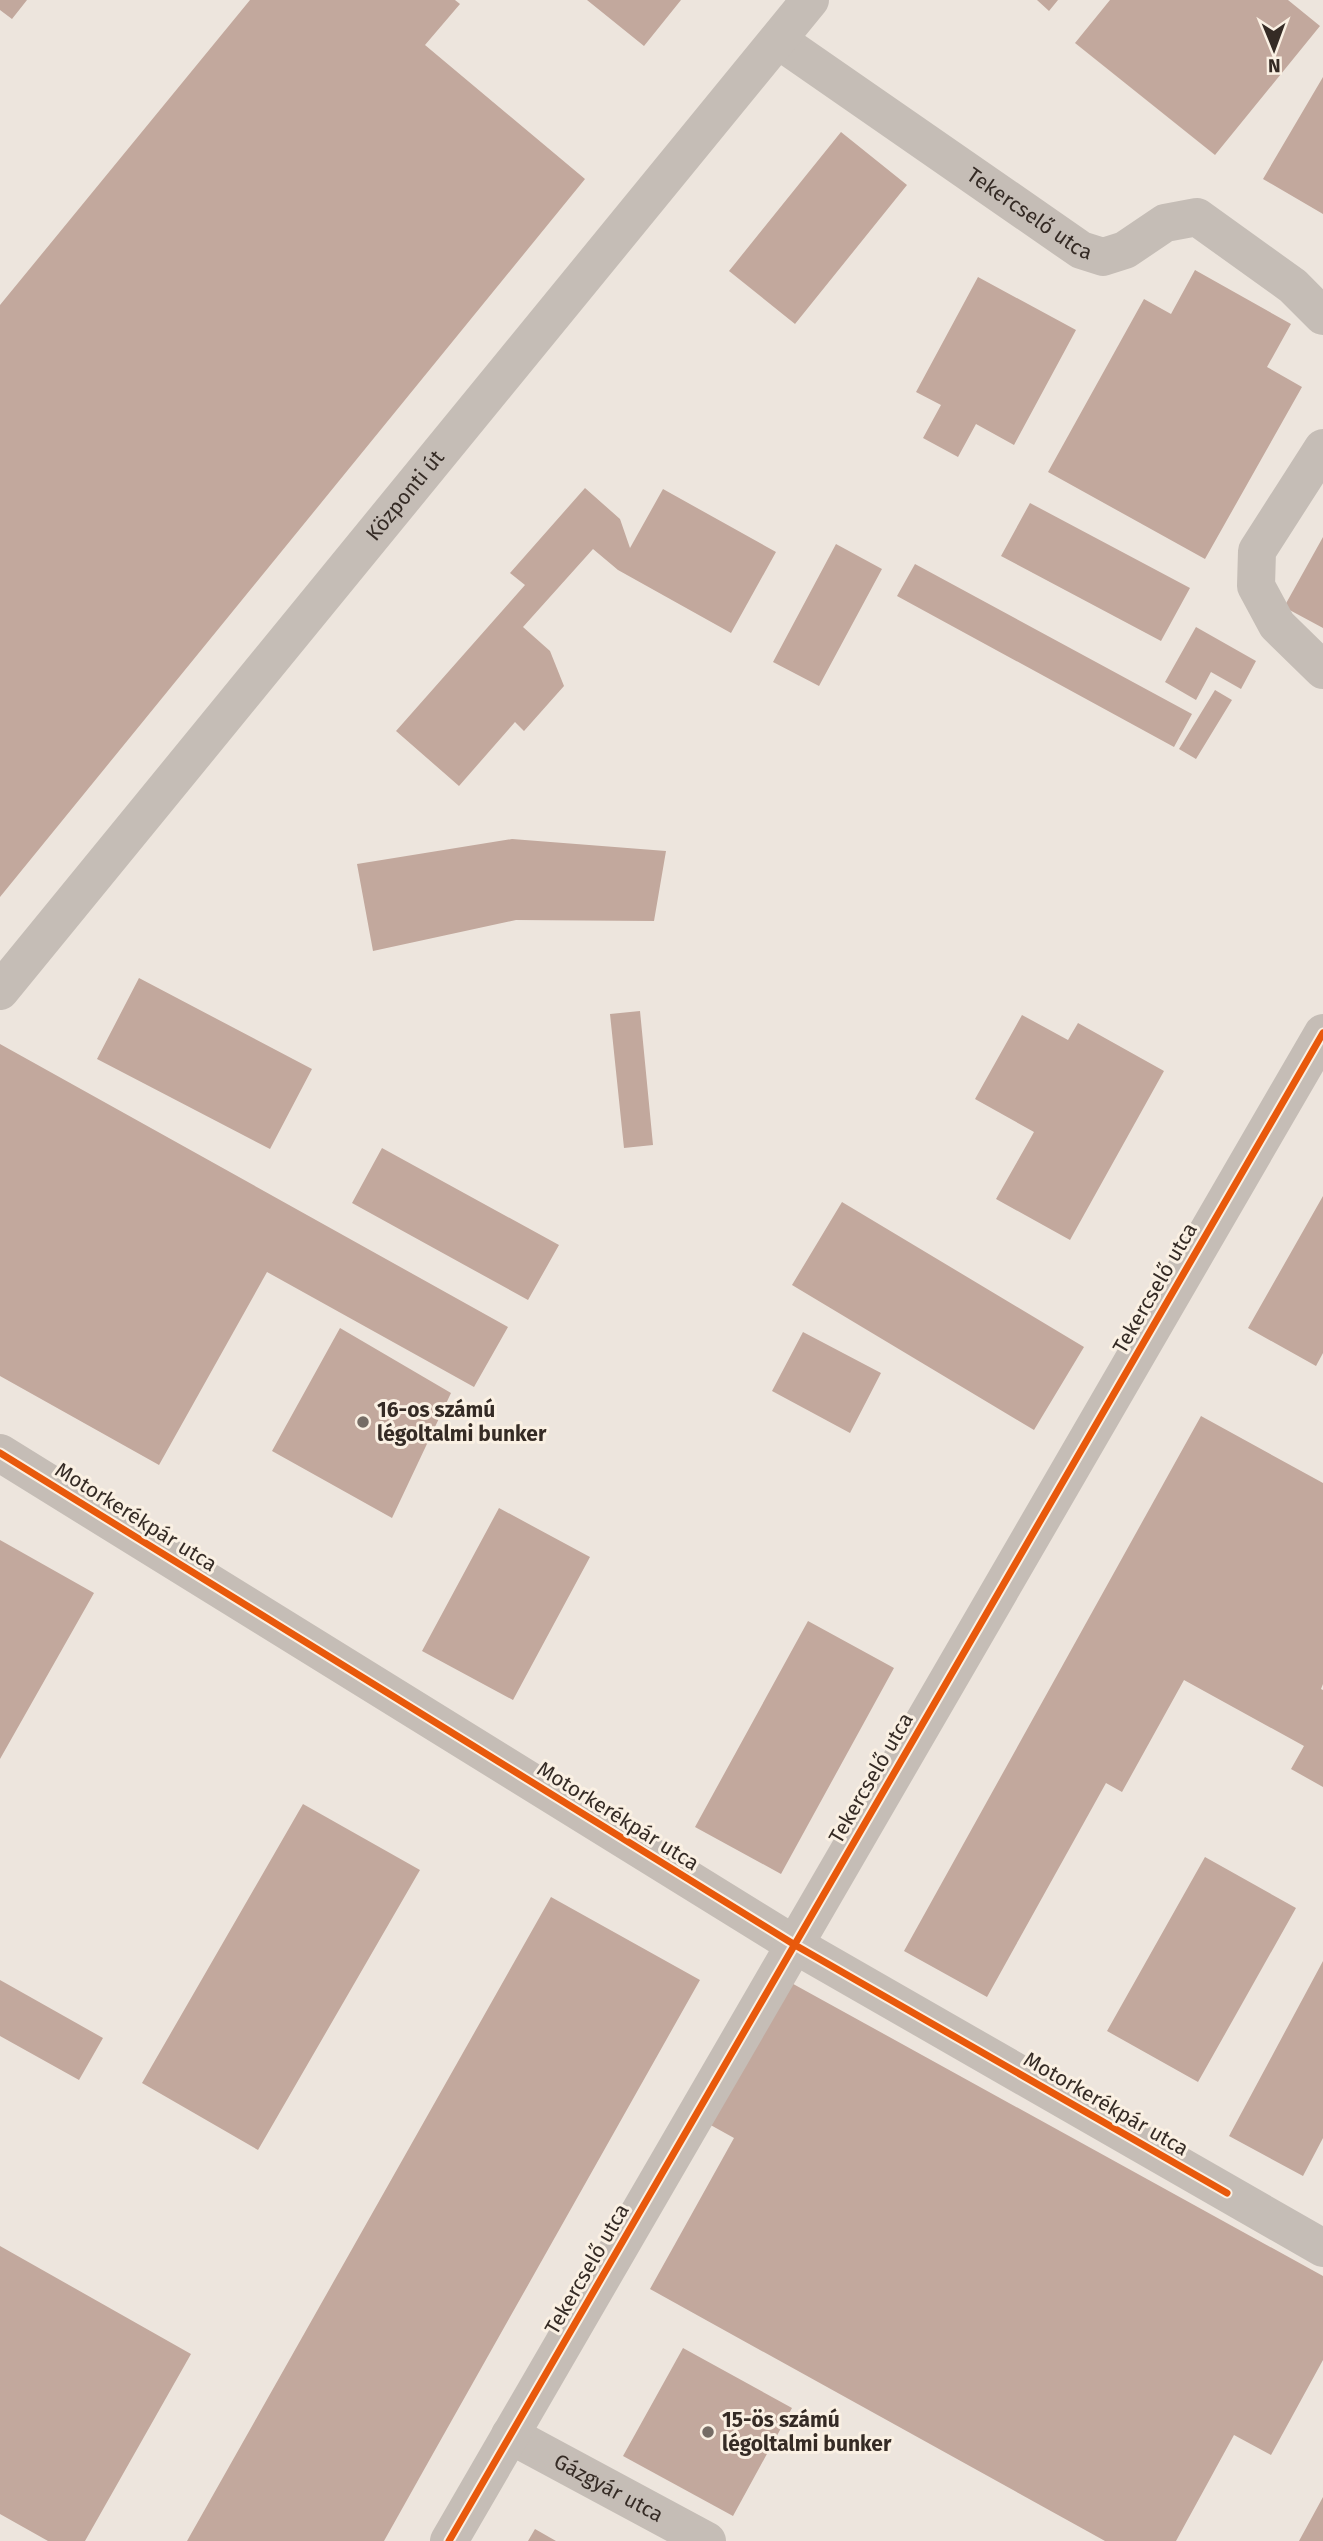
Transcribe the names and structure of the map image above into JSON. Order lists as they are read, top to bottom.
{
  "streets": {
    "street": [
      "Tekercselő utca",
      "Központi út",
      "Motorkerékpár utca",
      "Gázgyár utca"
    ]
  },
  "crossings": [
    ["Tekercselő utca", "Központi út"],
    ["Tekercselő utca", "Motorkerékpár utca"],
    ["Tekercselő utca", "Gázgyár utca"]
  ],
  "places": ["16-os számú légoltalmi bunker", "15-ös számú légoltalmi bunker"],
  "north": "bottom"
}
